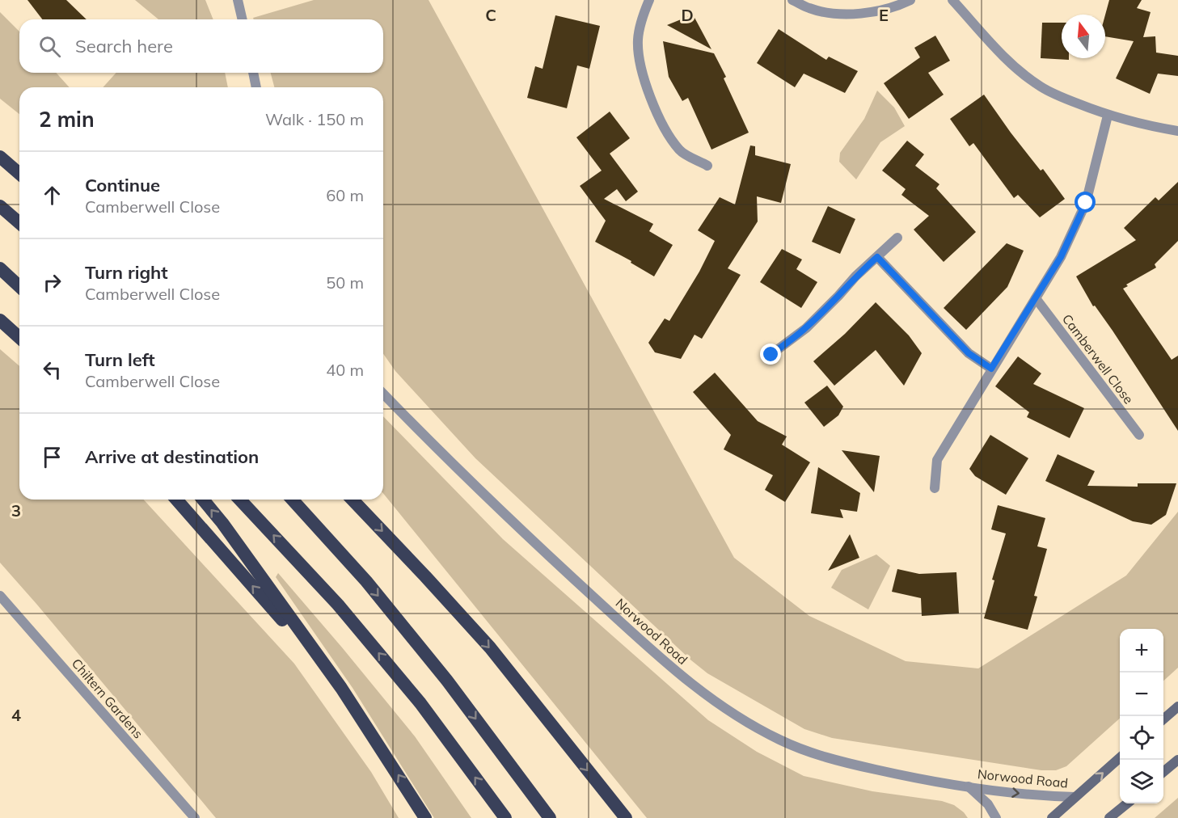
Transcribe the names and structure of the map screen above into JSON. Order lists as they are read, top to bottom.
{
  "streets": {
    "street": ["Camberwell Close", "Norwood Road", "Chiltern Gardens"]
  },
  "north": "top",
  "page": {
    "search": "Search here",
    "heading": ["2 min", "Walk · 150 m"],
    "list": [
      ["Continue", "Camberwell Close", "60 m"],
      ["Turn right", "Camberwell Close", "50 m"],
      ["Turn left", "Camberwell Close", "40 m"],
      "Arrive at destination"
    ],
    "map_buttons": ["+", "−"]
  },
  "grid": {
    "columns": ["C", "D", "E"],
    "rows": ["3", "4"]
  }
}
